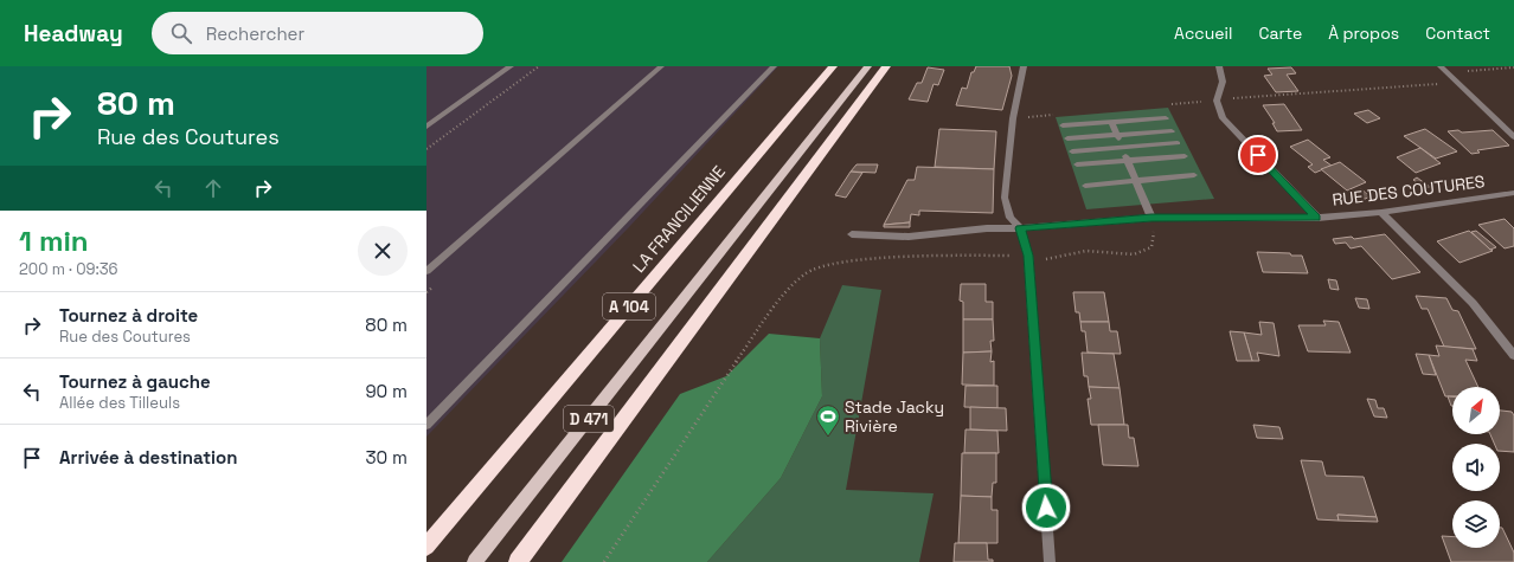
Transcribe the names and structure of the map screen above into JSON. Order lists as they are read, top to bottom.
{
  "streets": {
    "highway": ["LA FRANCILIENNE", "A 104"],
    "main road": ["D 471"],
    "street": ["RUE DES COUTURES"]
  },
  "places": {
    "sports": ["Stade Jacky Rivière"]
  },
  "north": "top right",
  "page": {
    "header": "Headway",
    "search": "Rechercher",
    "nav": [
      "Accueil",
      "Carte",
      "À propos",
      "Contact"
    ],
    "turn": ["80 m", "Rue des Coutures"],
    "heading": ["1 min", "200 m · 09:36"],
    "list": [
      {
        "name": "Tournez à droite",
        "note": "Rue des Coutures",
        "value": "80 m"
      },
      {
        "name": "Tournez à gauche",
        "note": "Allée des Tilleuls",
        "value": "90 m"
      },
      {
        "name": "Arrivée à destination",
        "value": "30 m"
      }
    ]
  }
}
